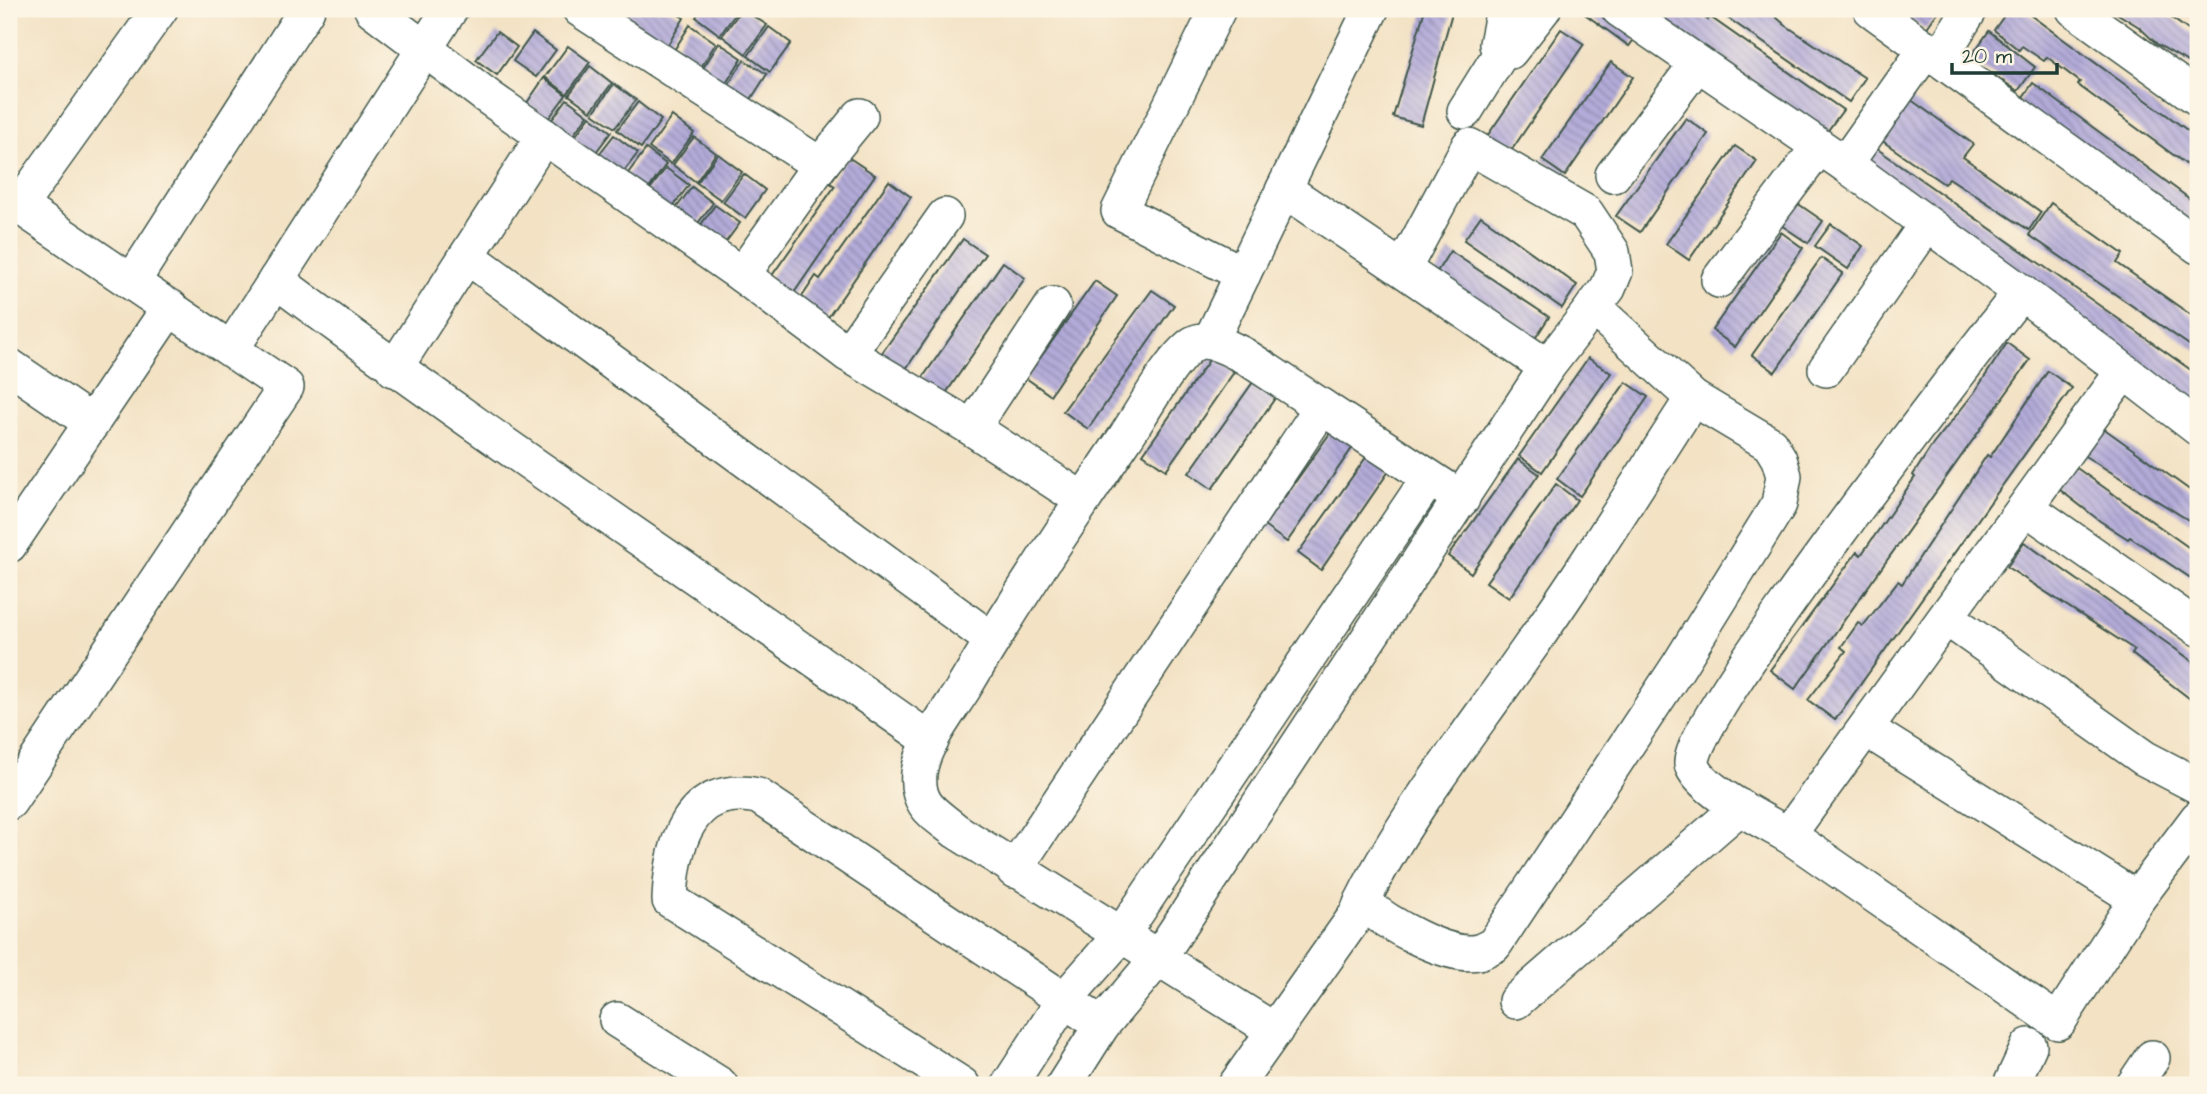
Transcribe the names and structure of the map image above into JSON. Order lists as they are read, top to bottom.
{
  "scale_bar": "20 m"
}
